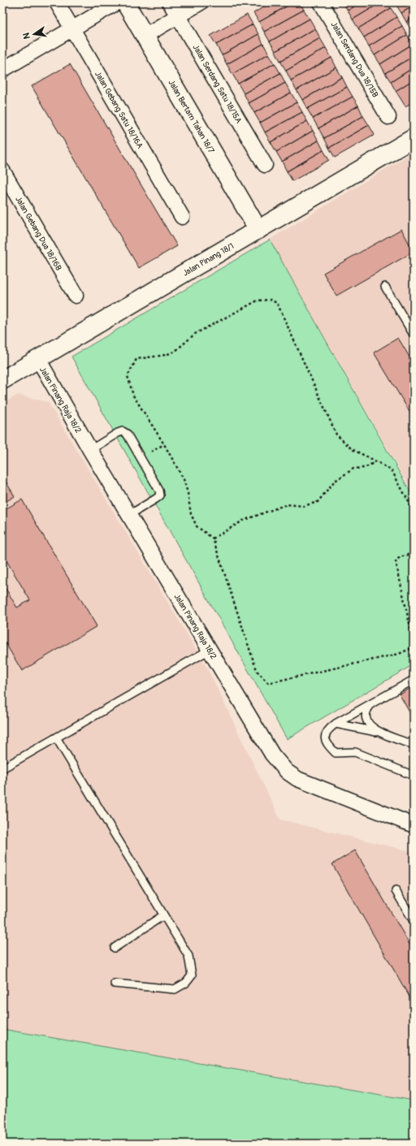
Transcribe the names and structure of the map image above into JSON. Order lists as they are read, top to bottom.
{
  "streets": {
    "street": [
      "Jalan Serdang Dua 18/15B",
      "Jalan Serdang Satu 18/15A",
      "Jalan Gebang Satu 18/16A",
      "Jalan Bertam Tahan 18/7",
      "Jalan Gebang Dua 18/16B",
      "Jalan Pinang 18/1",
      "Jalan Pinang Raja 18/2"
    ]
  },
  "crossings": [
    ["Jalan Bertam Tahan 18/7", "Jalan Pinang 18/1"],
    ["Jalan Pinang 18/1", "Jalan Pinang Raja 18/2"]
  ],
  "north": "left"
}
